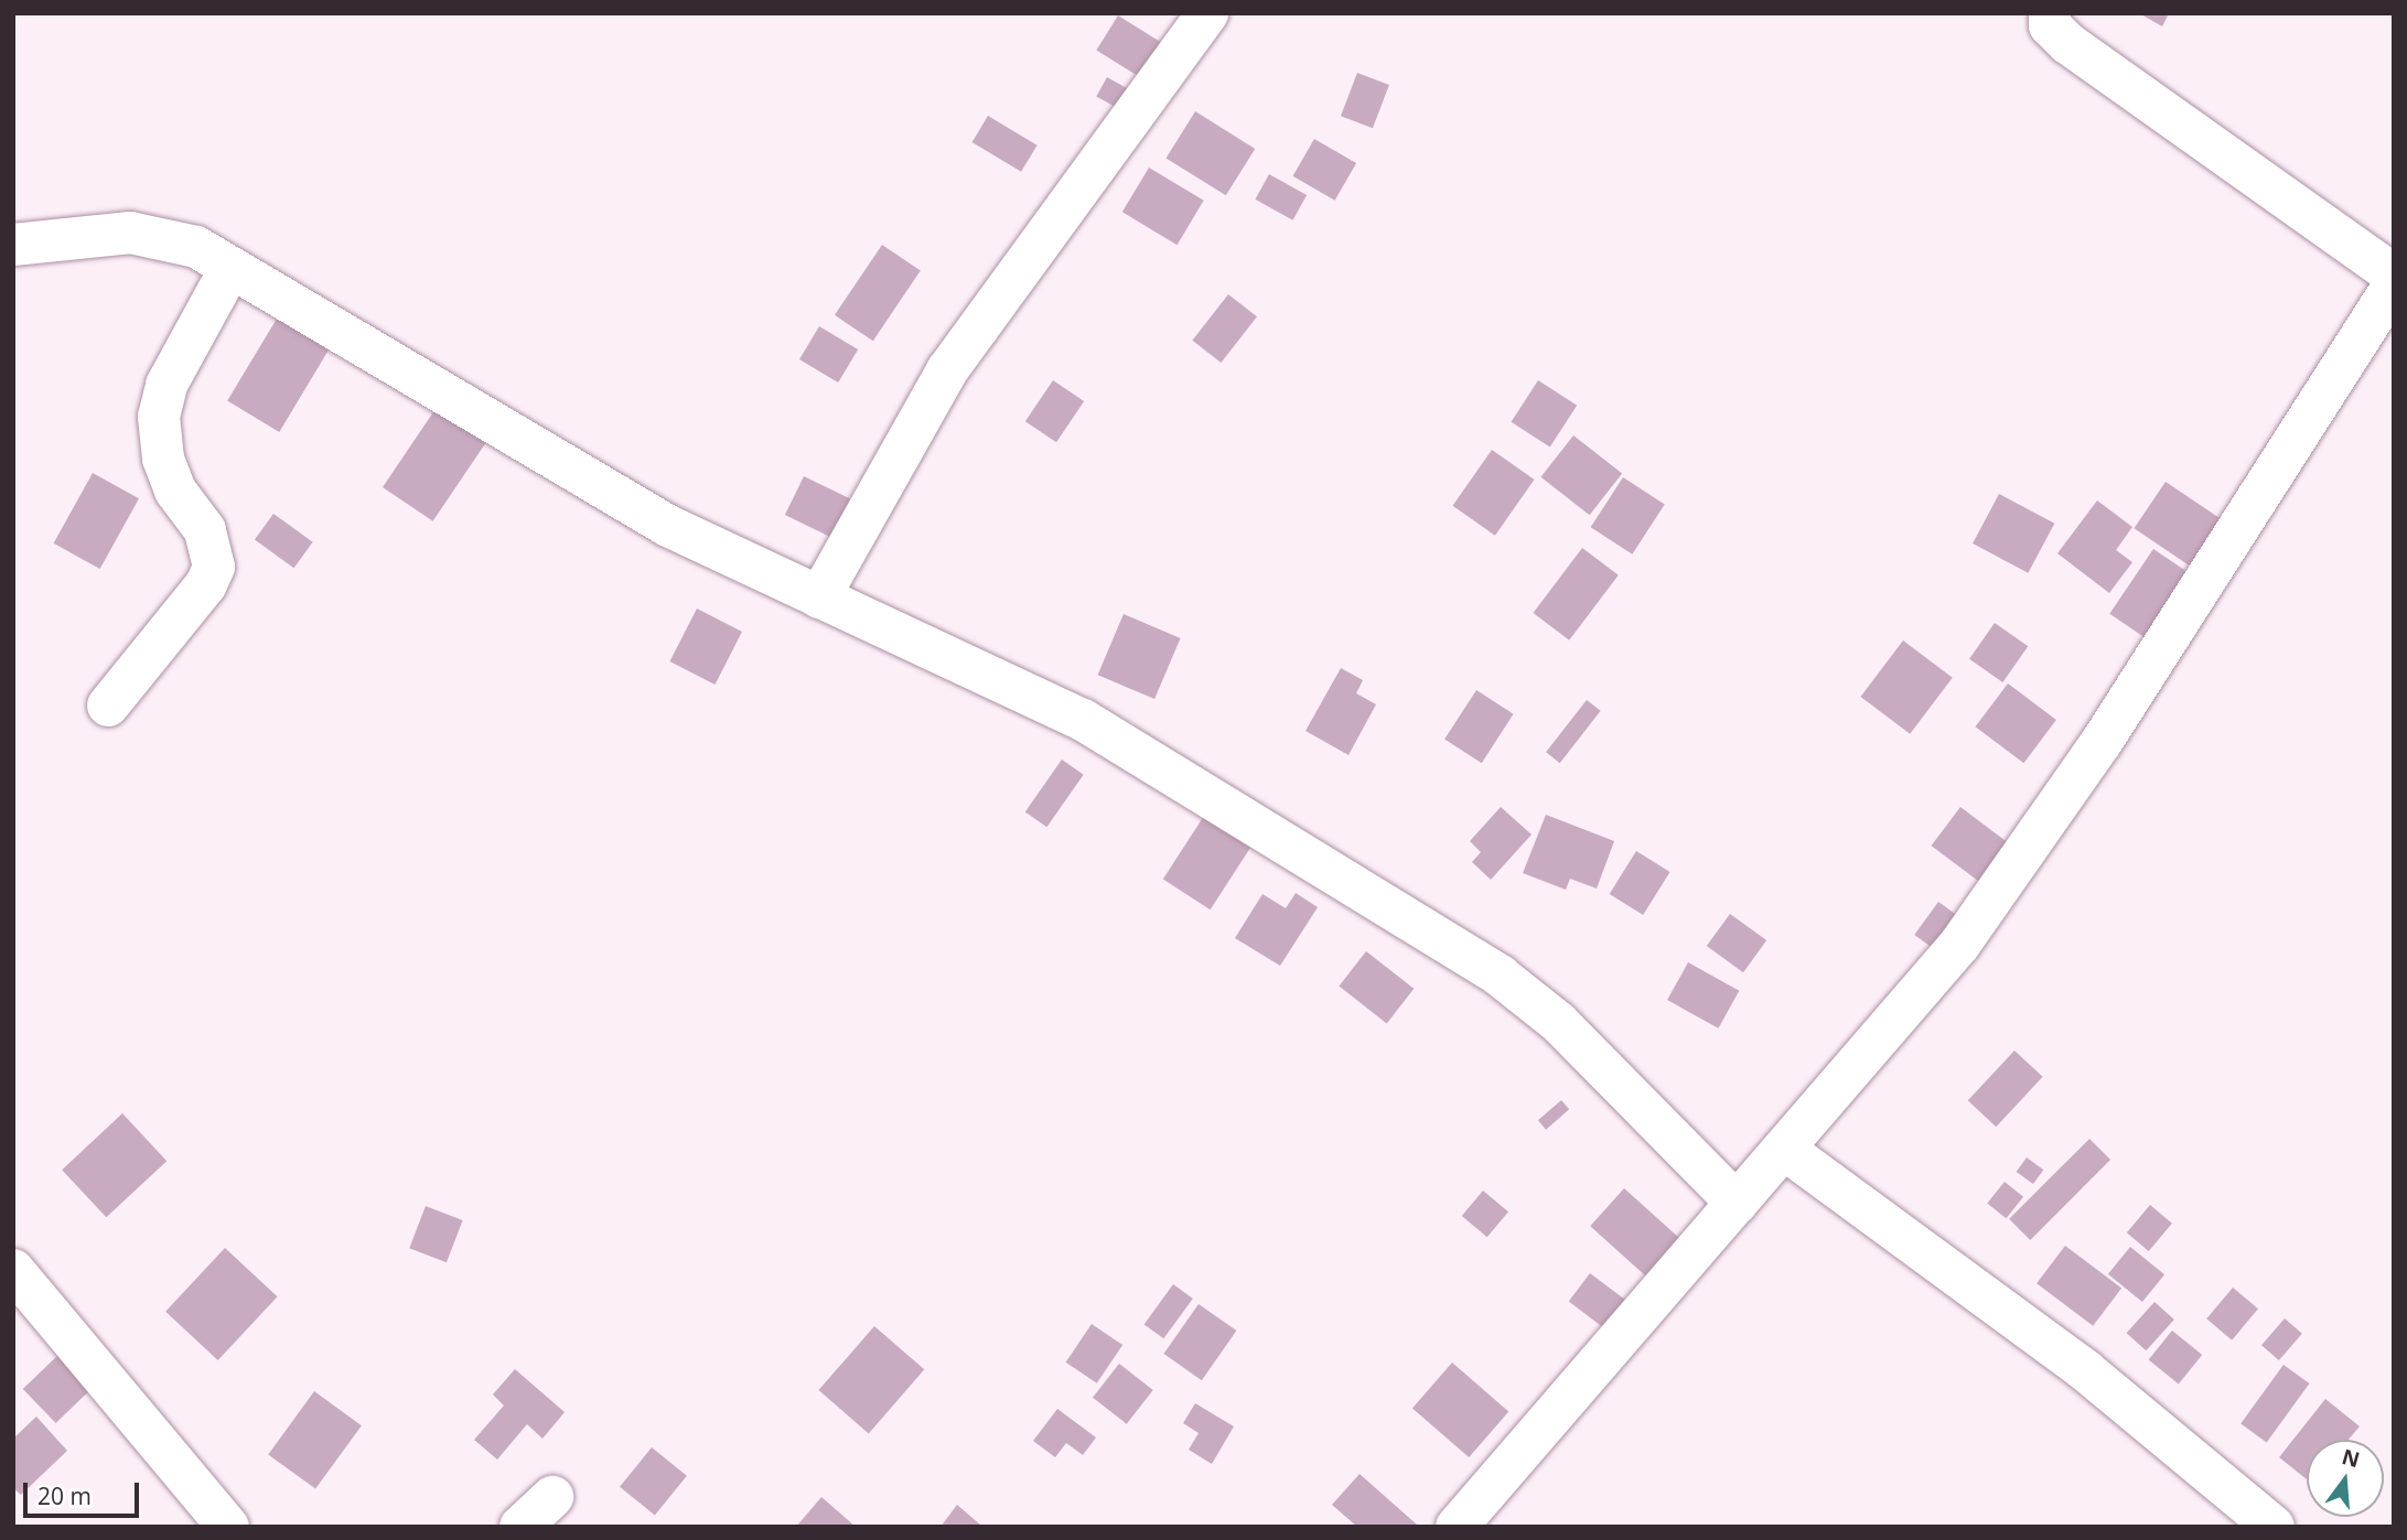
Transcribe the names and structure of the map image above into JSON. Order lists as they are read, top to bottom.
{
  "scale_bar": "20 m",
  "north": "top"
}
